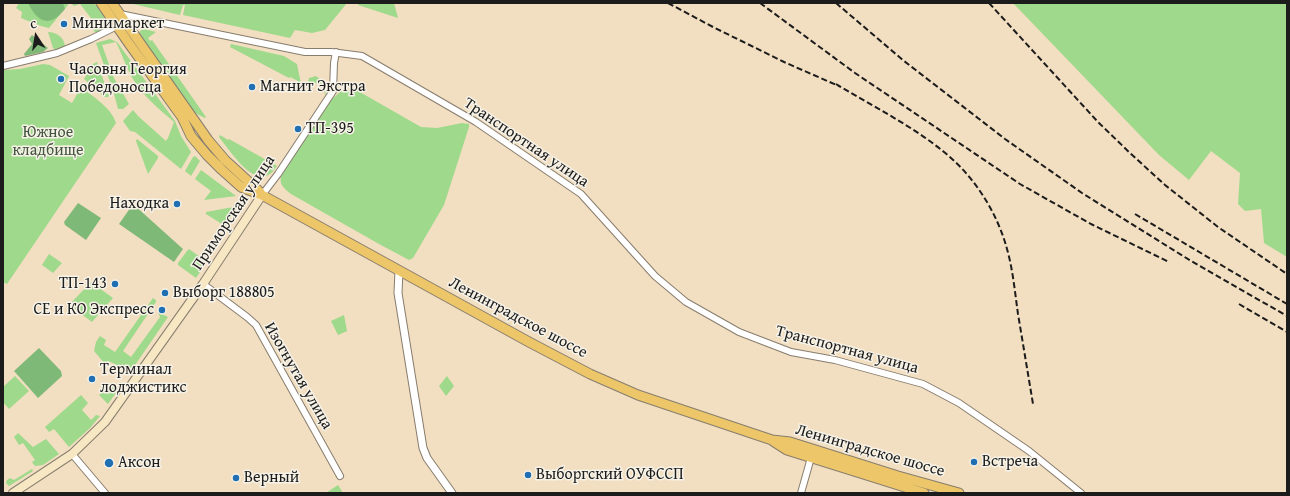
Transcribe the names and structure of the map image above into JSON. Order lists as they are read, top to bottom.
{
  "streets": {
    "main road": ["Приморская улица", "Ленинградское шоссе"],
    "street": ["Транспортная улица", "Изогнутая улица"]
  },
  "crossings": [
    ["Транспортная улица", "Приморская улица"],
    ["Транспортная улица", "Ленинградское шоссе"],
    ["Приморская улица", "Ленинградское шоссе"],
    ["Приморская улица", "Изогнутая улица"]
  ],
  "parks": ["Южное кладбище"],
  "places": [
    "Минимаркет",
    "Часовня Георгия Победоносца",
    "Магнит Экстра",
    "ТП-395",
    "Находка",
    "ТП-143",
    "Выборг 188805",
    "CE и КО Экспресс",
    "Терминал лоджистикс",
    "Встреча",
    "Аксон",
    "Выборгский ОУФССП",
    "Верный"
  ],
  "north": "top"
}
